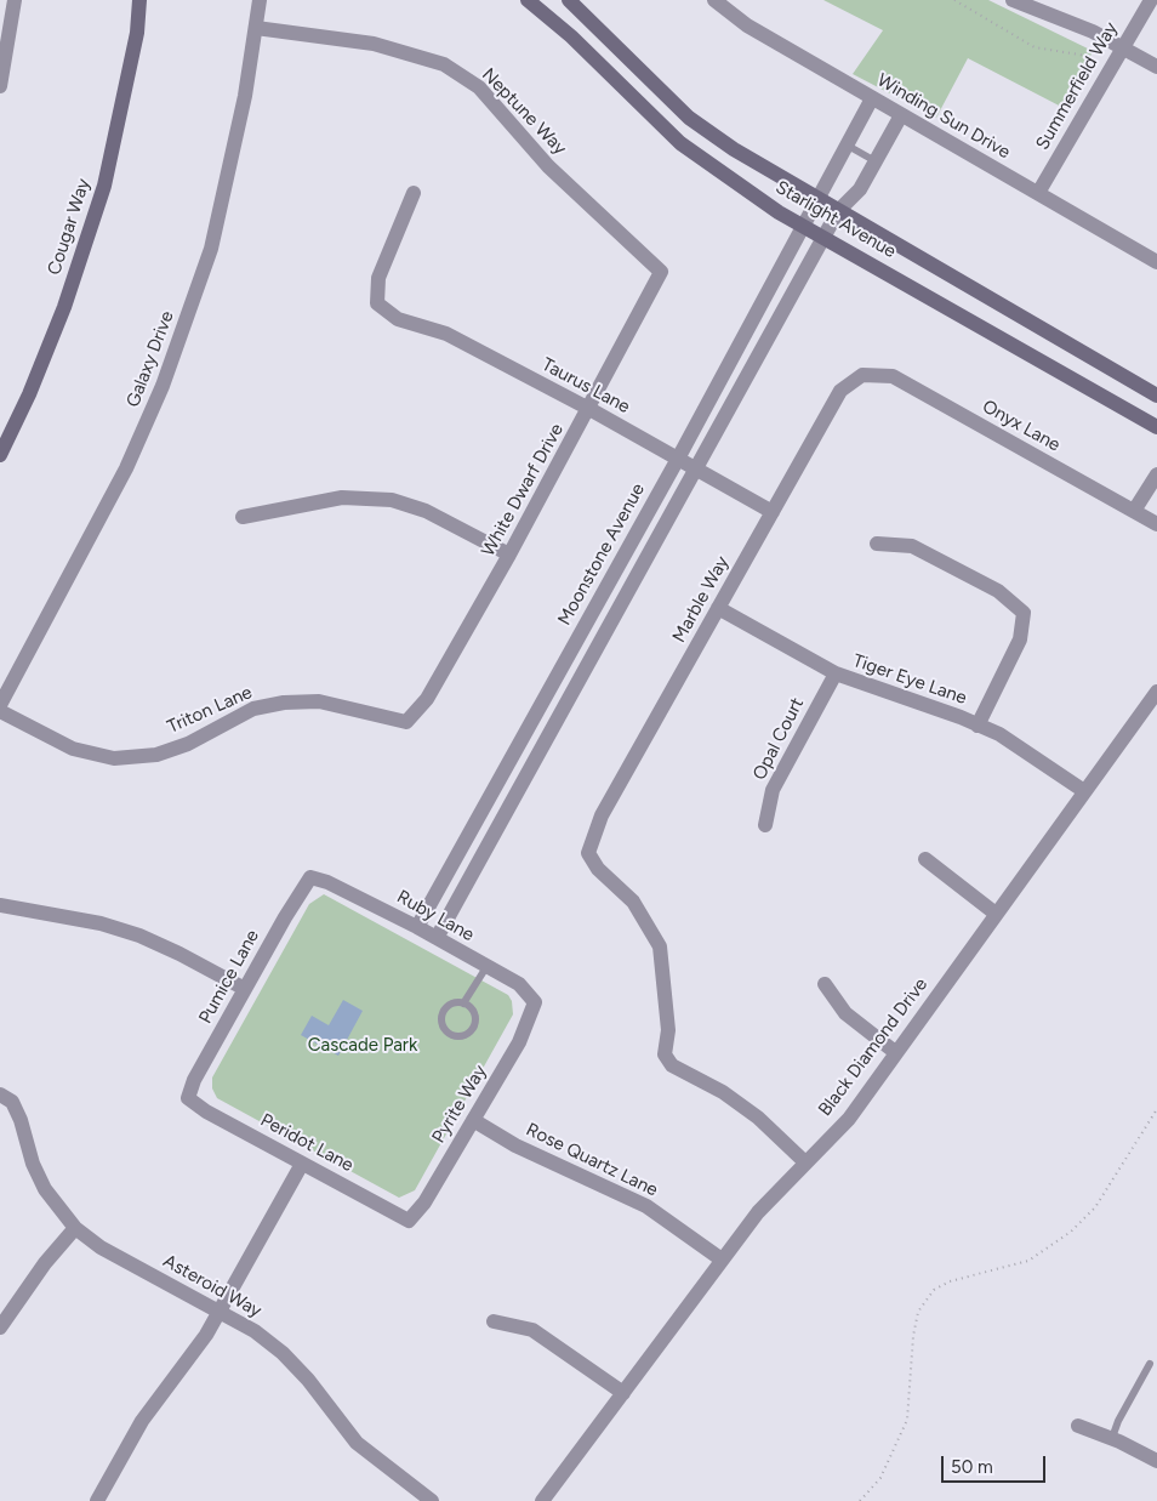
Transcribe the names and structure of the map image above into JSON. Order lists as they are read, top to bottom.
{
  "streets": {
    "street": [
      "Summerfield Way",
      "Neptune Way",
      "Winding Sun Drive",
      "Starlight Avenue",
      "Cougar Way",
      "Galaxy Drive",
      "Taurus Lane",
      "Onyx Lane",
      "White Dwarf Drive",
      "Moonstone Avenue",
      "Marble Way",
      "Tiger Eye Lane",
      "Triton Lane",
      "Opal Court",
      "Ruby Lane",
      "Pumice Lane",
      "Black Diamond Drive",
      "Pyrite Way",
      "Peridot Lane",
      "Rose Quartz Lane",
      "Asteroid Way"
    ]
  },
  "crossings": [
    ["Summerfield Way", "Winding Sun Drive"],
    ["Neptune Way", "Galaxy Drive"],
    ["Neptune Way", "White Dwarf Drive"],
    ["Winding Sun Drive", "Moonstone Avenue"],
    ["Starlight Avenue", "Moonstone Avenue"],
    ["Taurus Lane", "White Dwarf Drive"],
    ["Taurus Lane", "Moonstone Avenue"],
    ["Taurus Lane", "Marble Way"],
    ["Onyx Lane", "Marble Way"],
    ["White Dwarf Drive", "Triton Lane"],
    ["Moonstone Avenue", "Ruby Lane"],
    ["Marble Way", "Tiger Eye Lane"],
    ["Marble Way", "Black Diamond Drive"],
    ["Tiger Eye Lane", "Opal Court"],
    ["Tiger Eye Lane", "Black Diamond Drive"],
    ["Ruby Lane", "Pumice Lane"],
    ["Ruby Lane", "Pyrite Way"],
    ["Pumice Lane", "Peridot Lane"],
    ["Black Diamond Drive", "Rose Quartz Lane"],
    ["Pyrite Way", "Peridot Lane"],
    ["Pyrite Way", "Rose Quartz Lane"]
  ],
  "parks": ["Cascade Park"],
  "scale_bar": "50 m"
}
